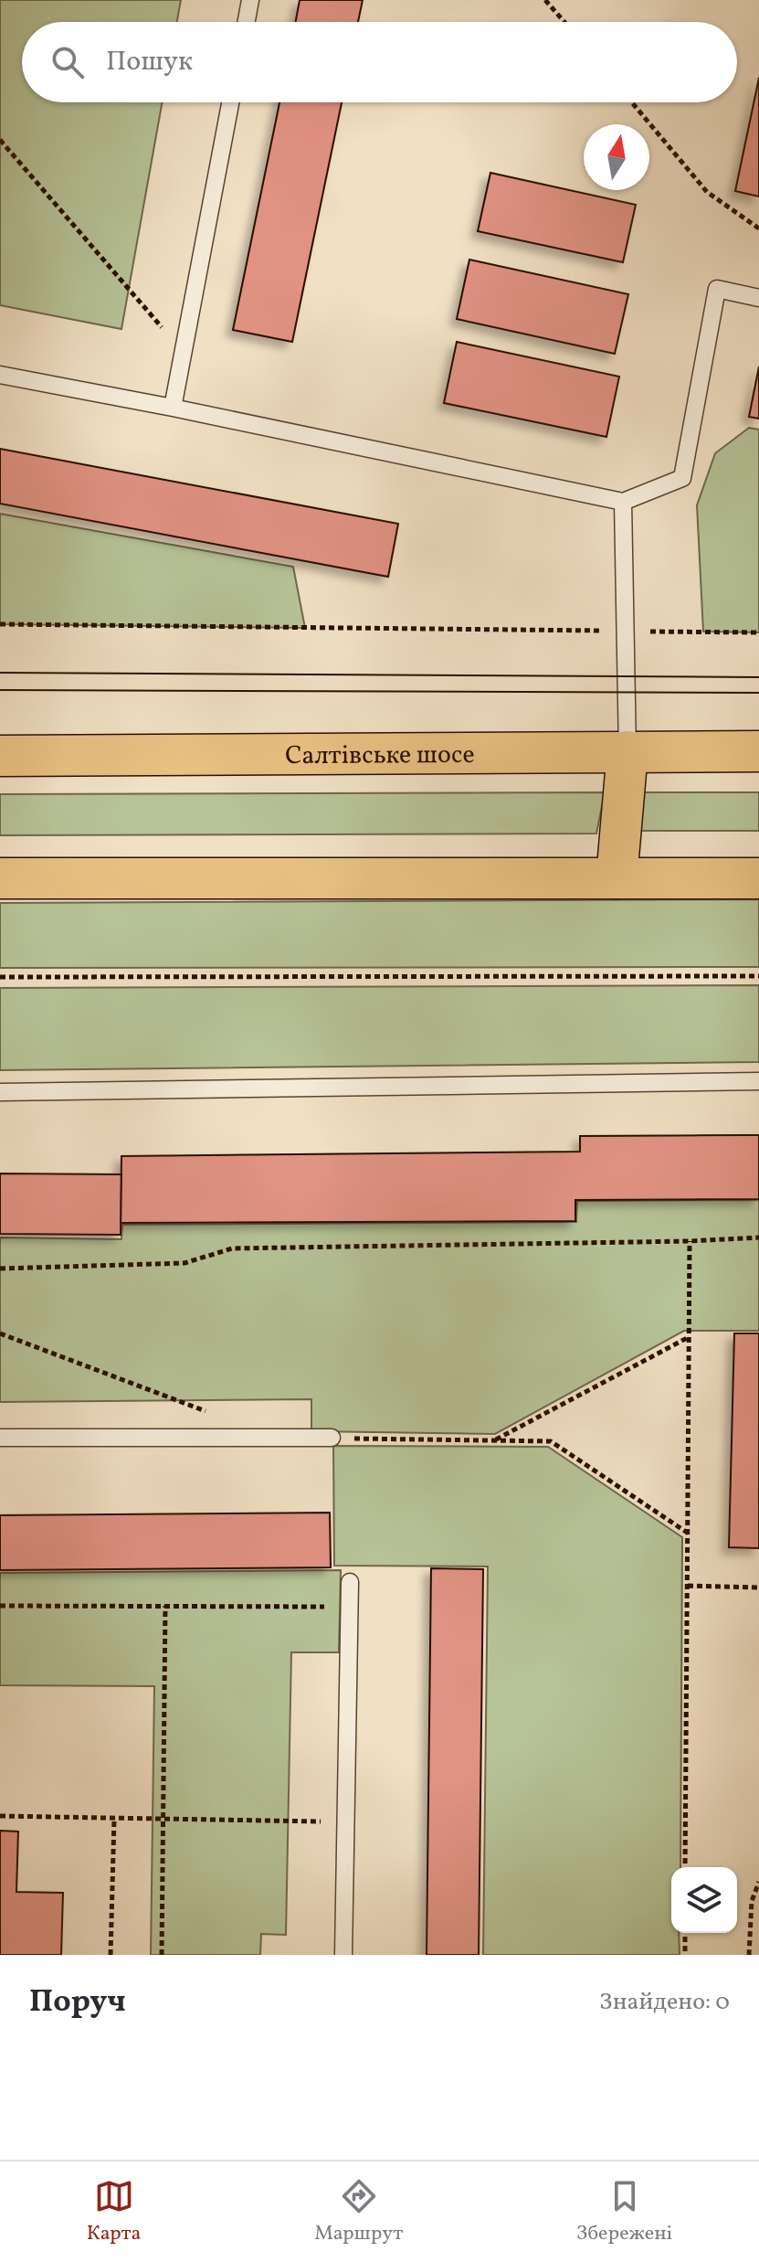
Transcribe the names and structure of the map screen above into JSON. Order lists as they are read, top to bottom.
{
  "streets": {
    "main road": ["Салтівське шосе"]
  },
  "north": "top",
  "page": {
    "search": "Пошук",
    "heading": ["Поруч", "Знайдено: 0"],
    "nav": ["Карта", "Маршрут", "Збережені"]
  }
}
